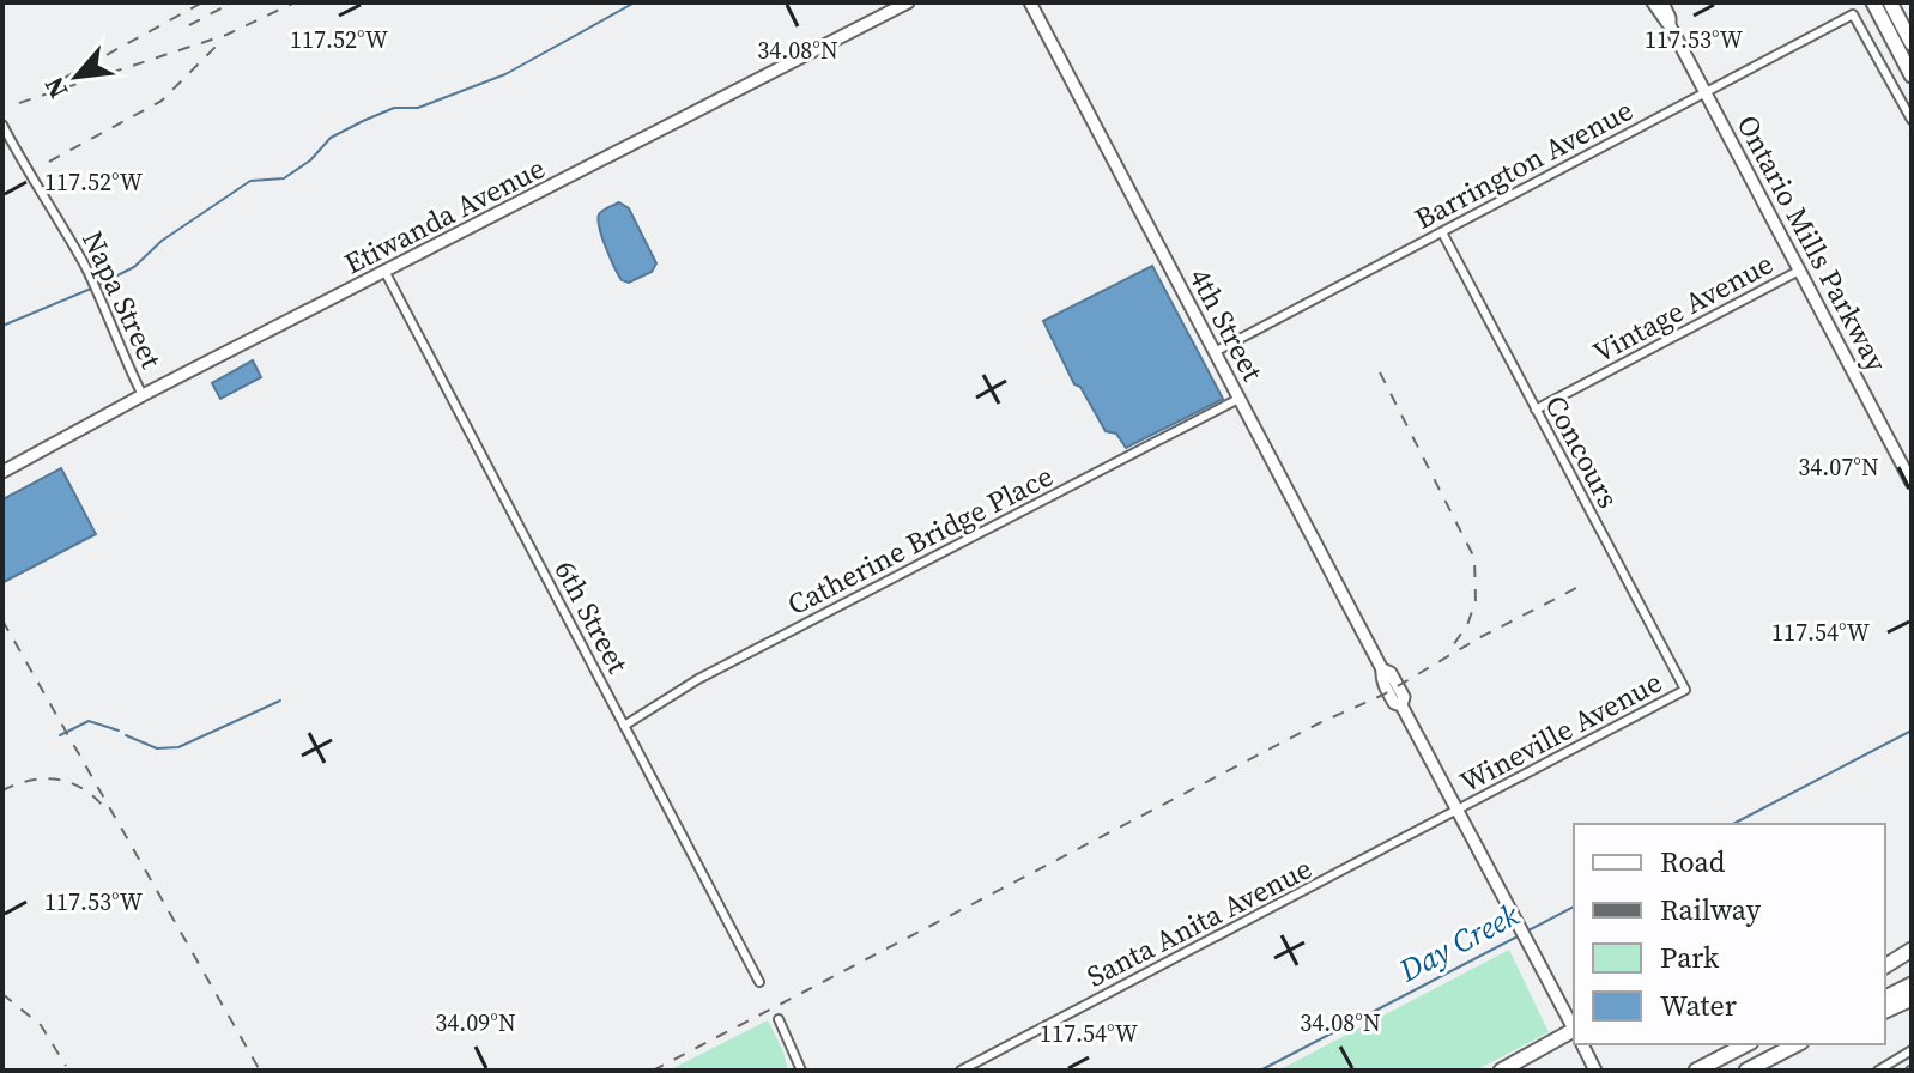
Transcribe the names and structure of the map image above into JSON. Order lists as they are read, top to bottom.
{
  "streets": {
    "main road": ["Etiwanda Avenue", "Ontario Mills Parkway", "4th Street"],
    "street": [
      "Barrington Avenue",
      "Napa Street",
      "Vintage Avenue",
      "Concours",
      "Catherine Bridge Place",
      "6th Street",
      "Wineville Avenue",
      "Santa Anita Avenue"
    ]
  },
  "crossings": [
    ["Barrington Avenue", "Ontario Mills Parkway"],
    ["Barrington Avenue", "4th Street"],
    ["Barrington Avenue", "Concours"],
    ["Etiwanda Avenue", "Napa Street"],
    ["Etiwanda Avenue", "6th Street"],
    ["Ontario Mills Parkway", "Vintage Avenue"],
    ["Vintage Avenue", "Concours"],
    ["4th Street", "Catherine Bridge Place"],
    ["4th Street", "Wineville Avenue"],
    ["4th Street", "Santa Anita Avenue"],
    ["Concours", "Wineville Avenue"],
    ["Catherine Bridge Place", "6th Street"],
    ["Wineville Avenue", "Santa Anita Avenue"]
  ],
  "water": ["Day Creek"],
  "legend": [
    "Road",
    "Railway",
    "Park",
    "Water"
  ],
  "north": "bottom left",
  "coordinates": [
    "117.52°W",
    "117.53°W",
    "34.08°N",
    "34.07°N",
    "117.54°W",
    "34.09°N"
  ]
}
